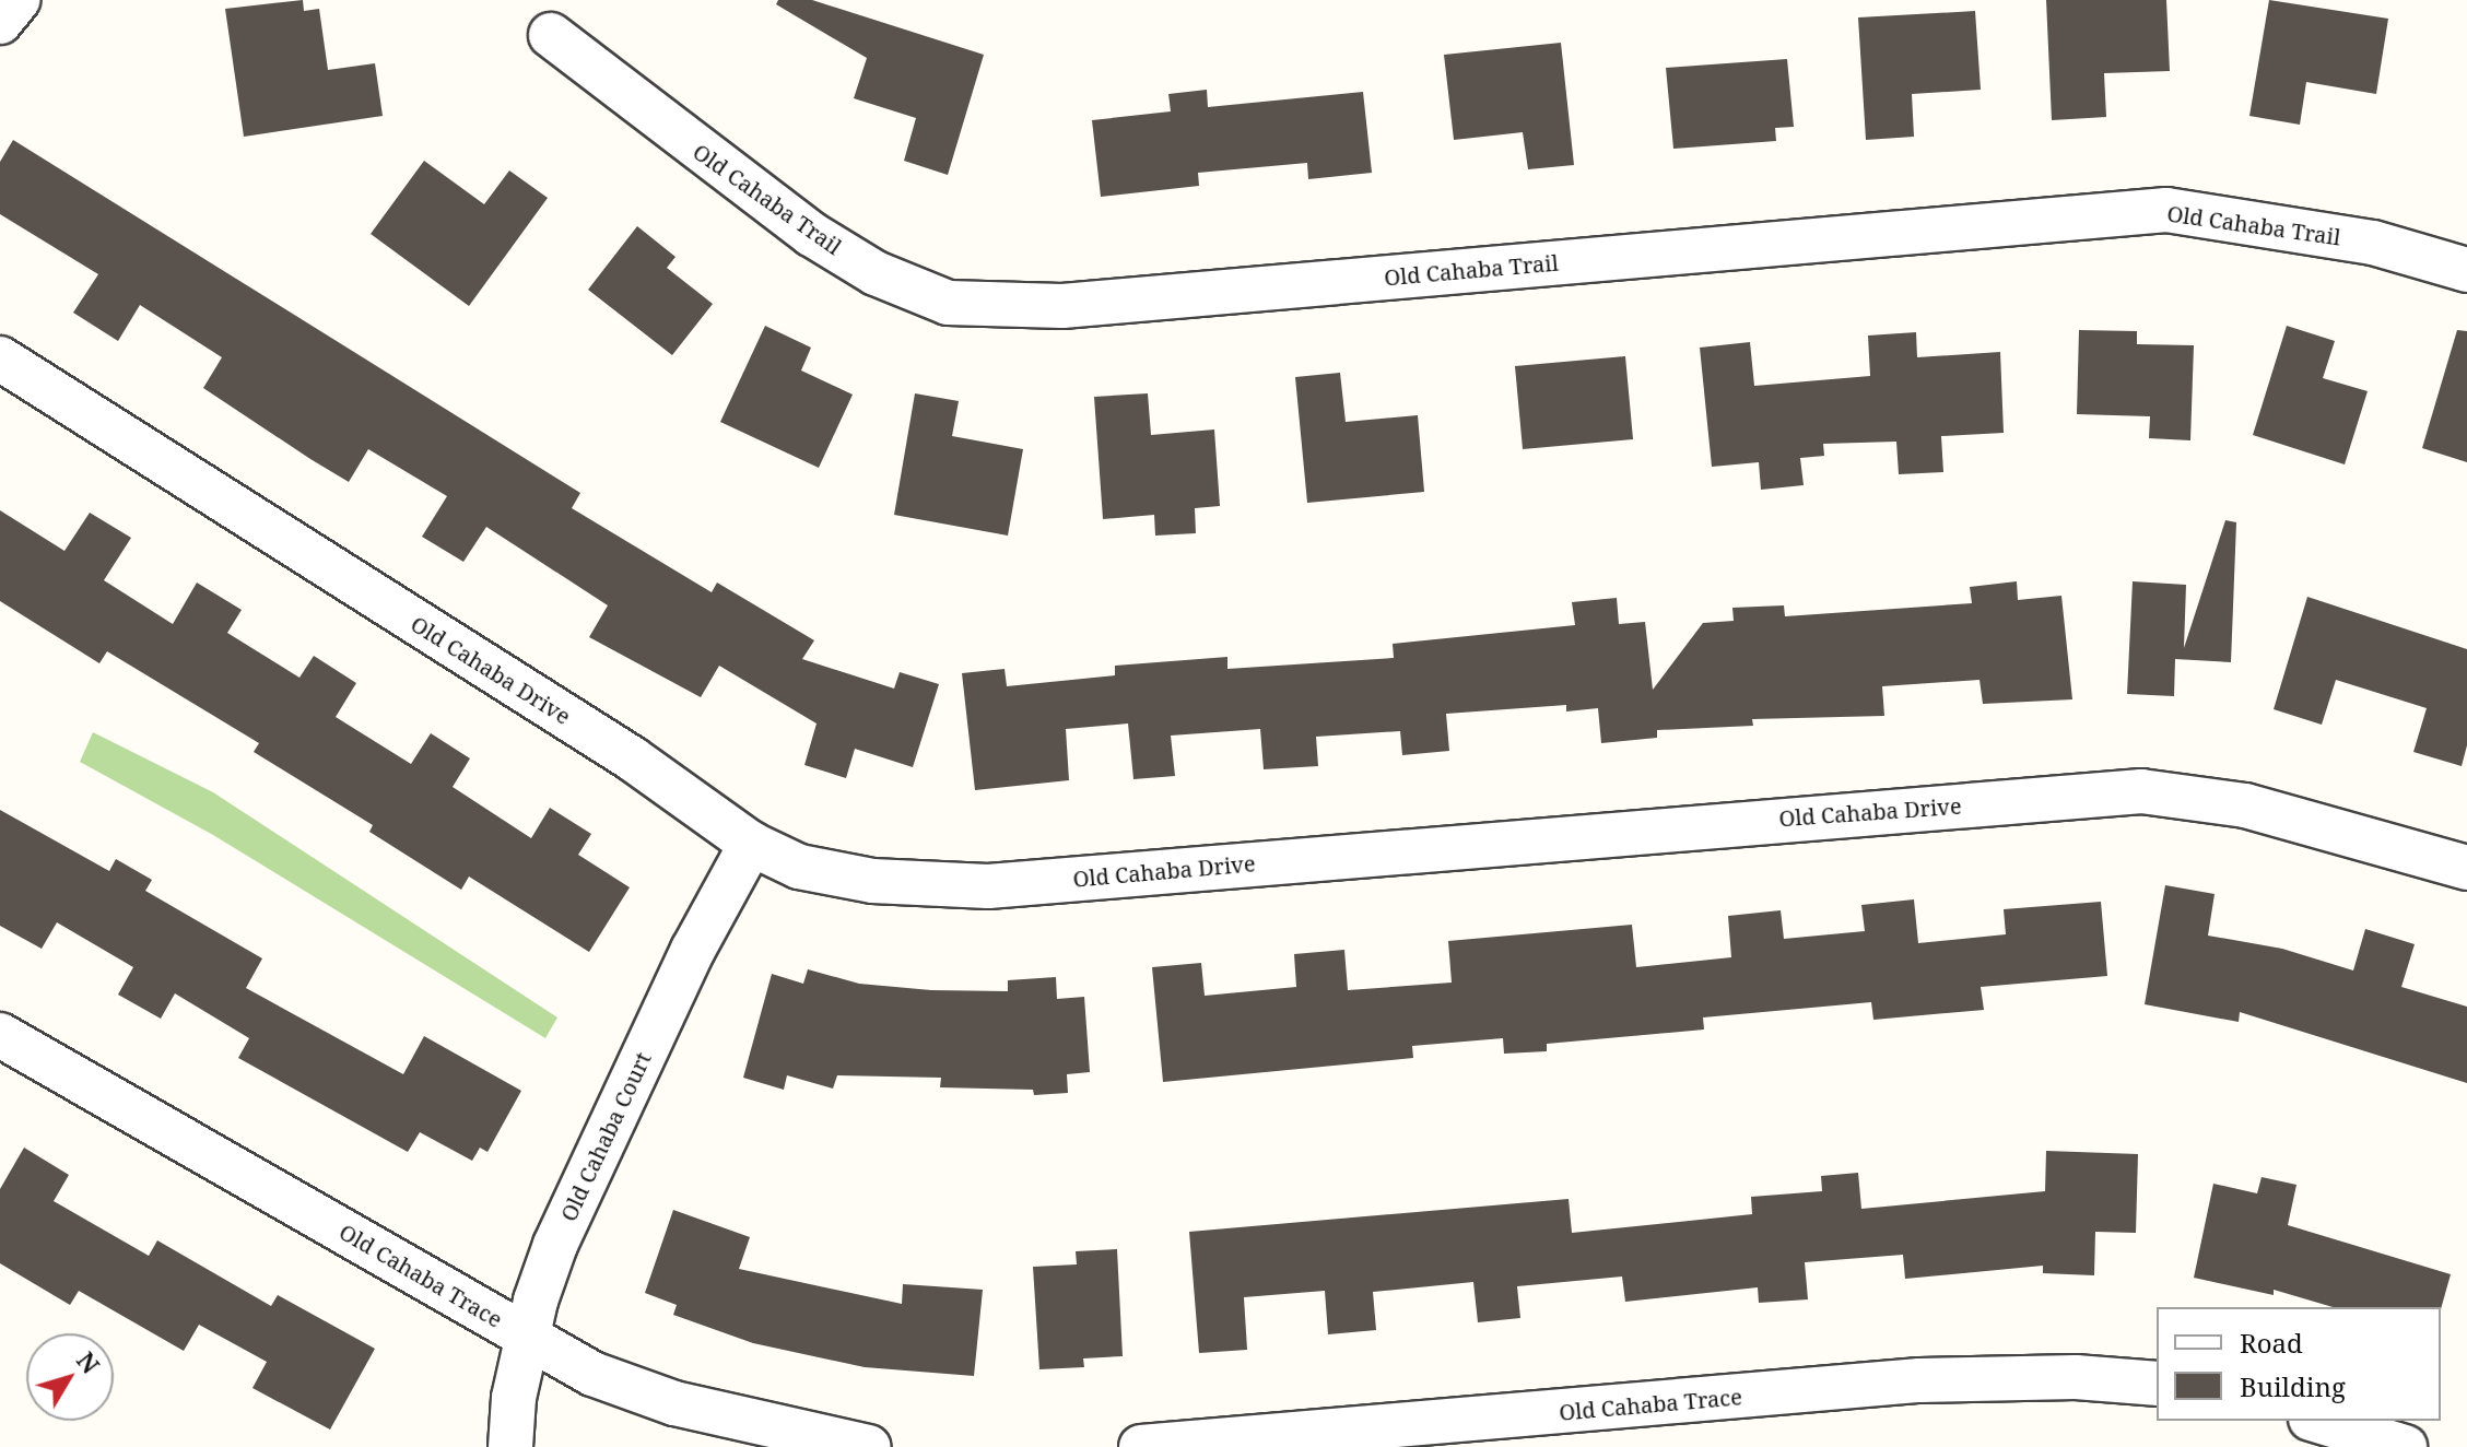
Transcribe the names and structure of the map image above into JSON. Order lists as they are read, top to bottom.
{
  "streets": {
    "street": [
      "Old Cahaba Trail",
      "Old Cahaba Drive",
      "Old Cahaba Court",
      "Old Cahaba Trace"
    ]
  },
  "crossings": [
    ["Old Cahaba Drive", "Old Cahaba Court"],
    ["Old Cahaba Court", "Old Cahaba Trace"]
  ],
  "legend": ["Road", "Building"],
  "north": "top right"
}
